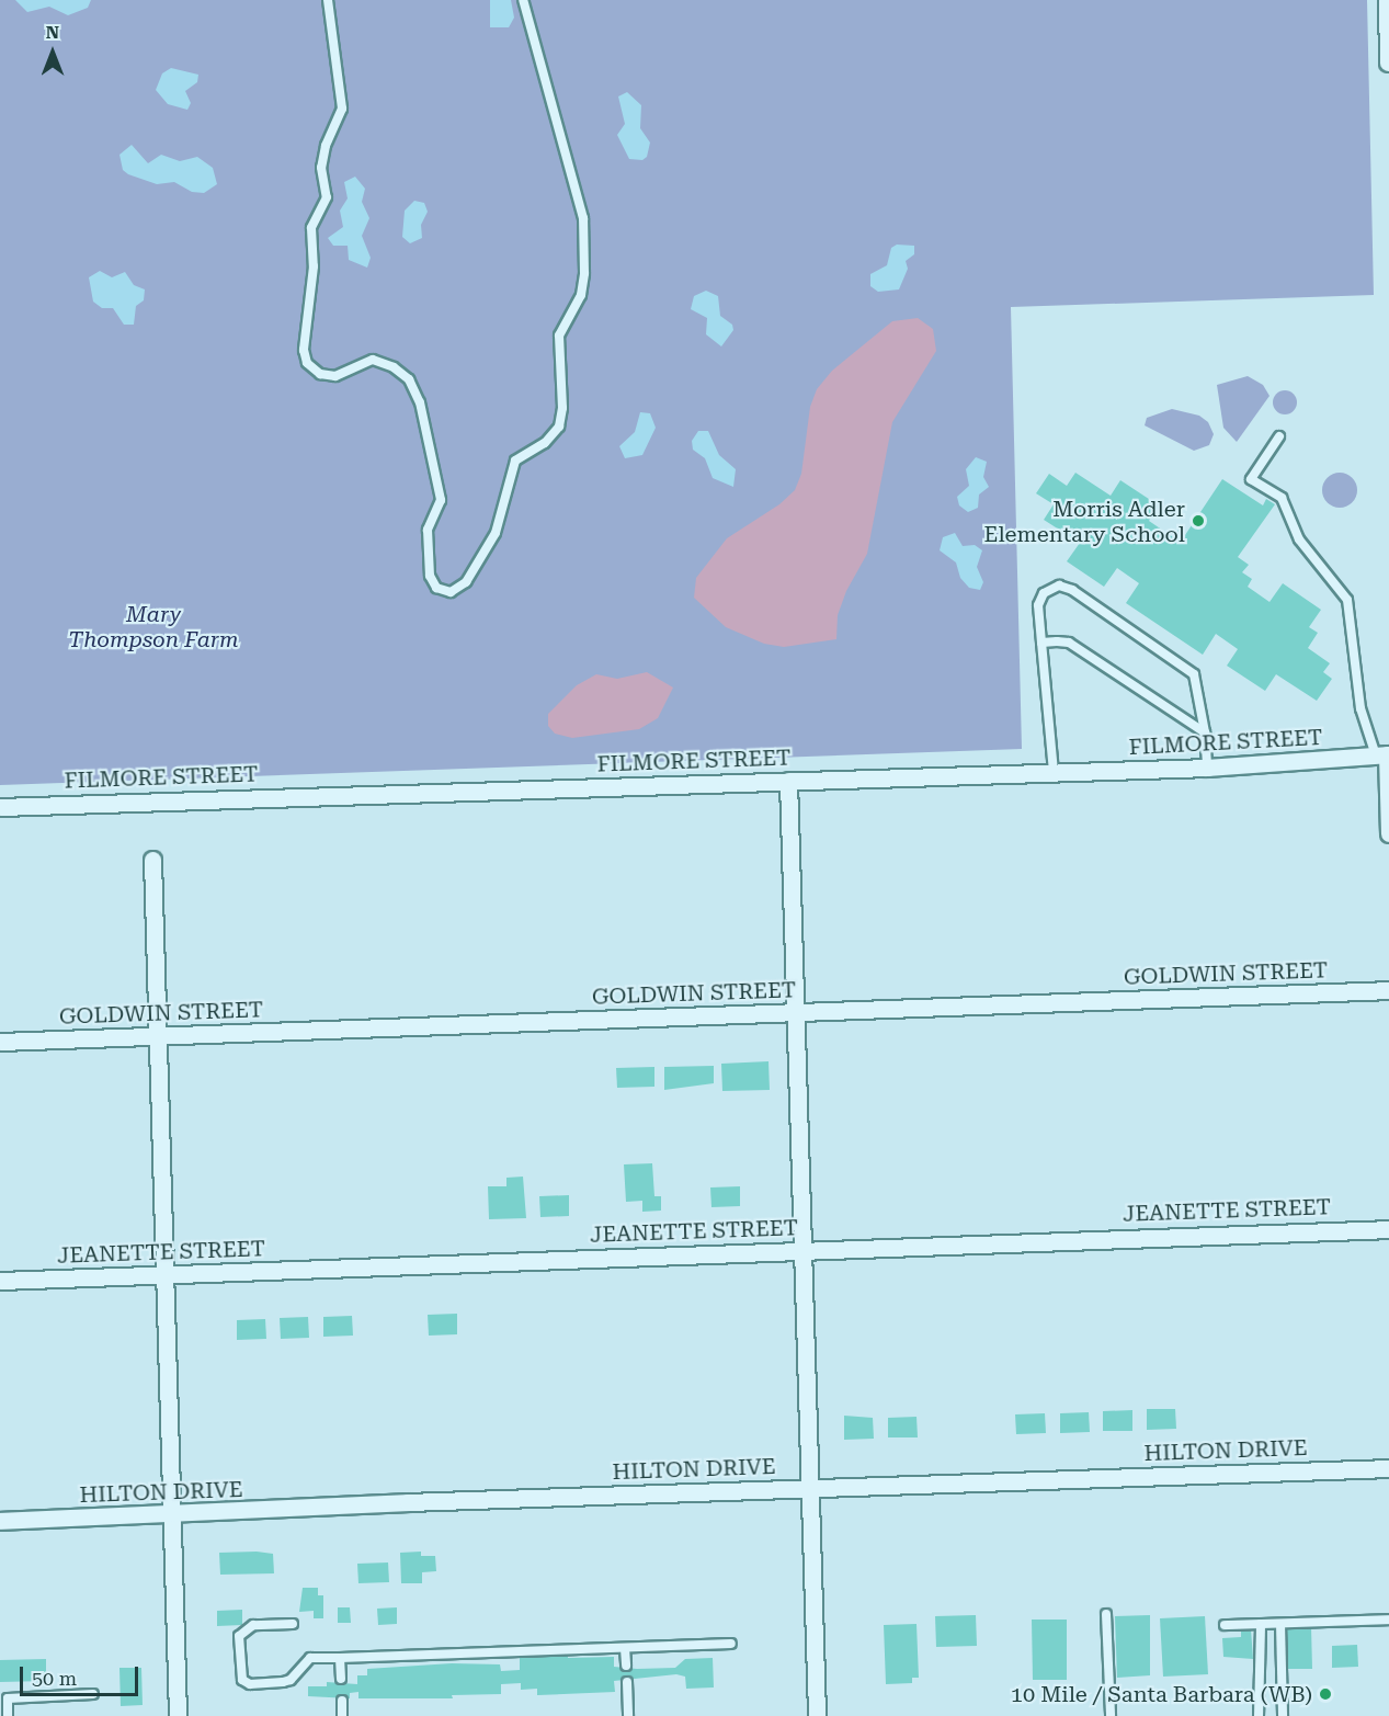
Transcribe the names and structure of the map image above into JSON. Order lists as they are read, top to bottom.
{
  "streets": {
    "street": [
      "FILMORE STREET",
      "GOLDWIN STREET",
      "JEANETTE STREET",
      "HILTON DRIVE"
    ]
  },
  "parks": ["Mary Thompson Farm"],
  "places": ["Morris Adler Elementary School", "10 Mile / Santa Barbara (WB)"],
  "scale_bar": "50 m",
  "north": "top"
}
